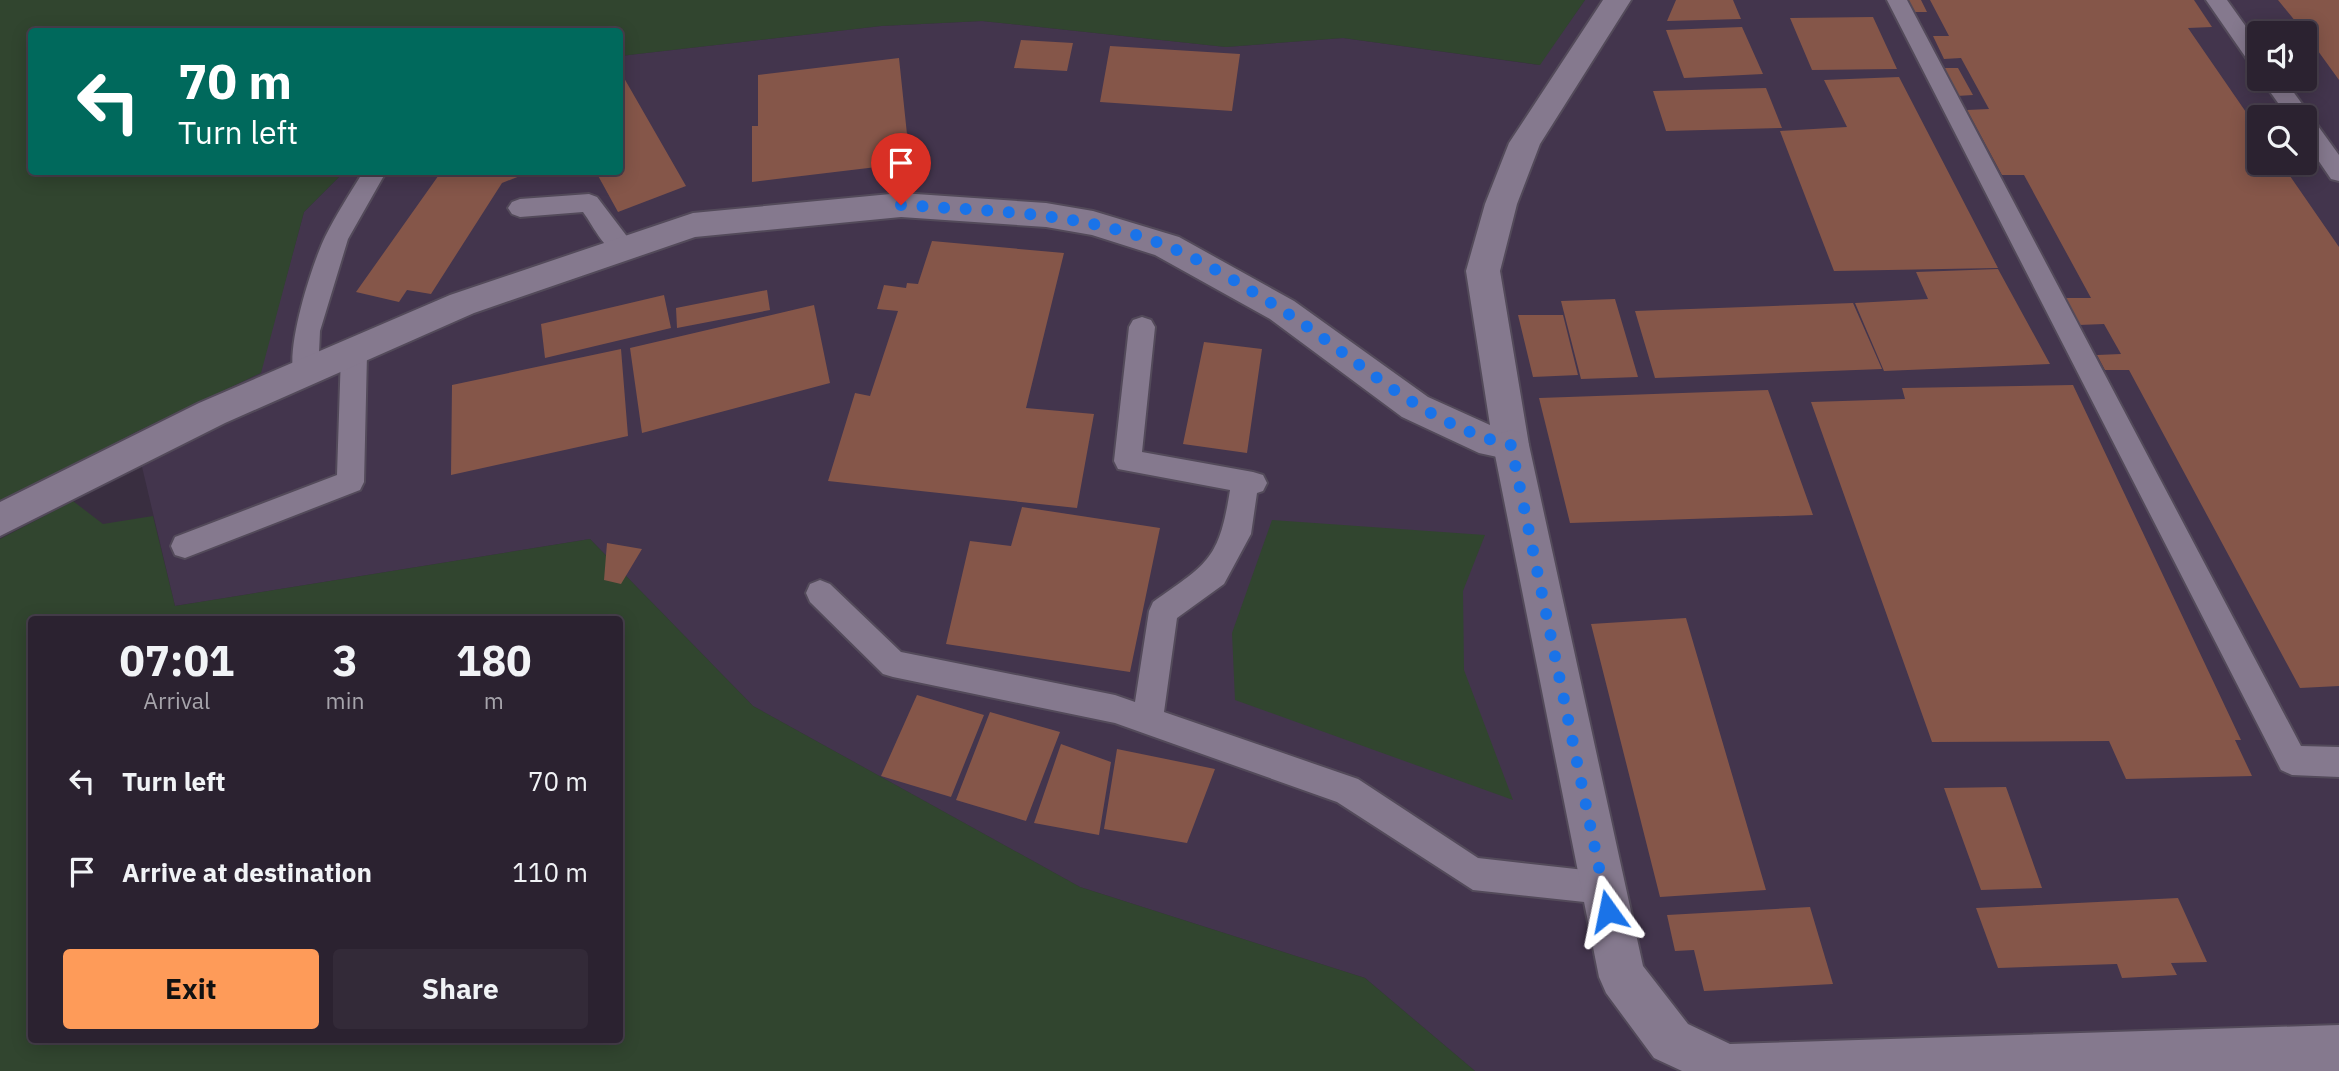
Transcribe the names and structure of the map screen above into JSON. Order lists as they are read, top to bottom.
{
  "page": {
    "turn": ["70 m", "Turn left"],
    "eta": [
      "07:01",
      "Arrival",
      "3",
      "min",
      "180",
      "m"
    ],
    "list": [
      {
        "name": "Turn left",
        "value": "70 m"
      },
      {
        "name": "Arrive at destination",
        "value": "110 m"
      }
    ],
    "buttons": ["Exit", "Share"]
  }
}
